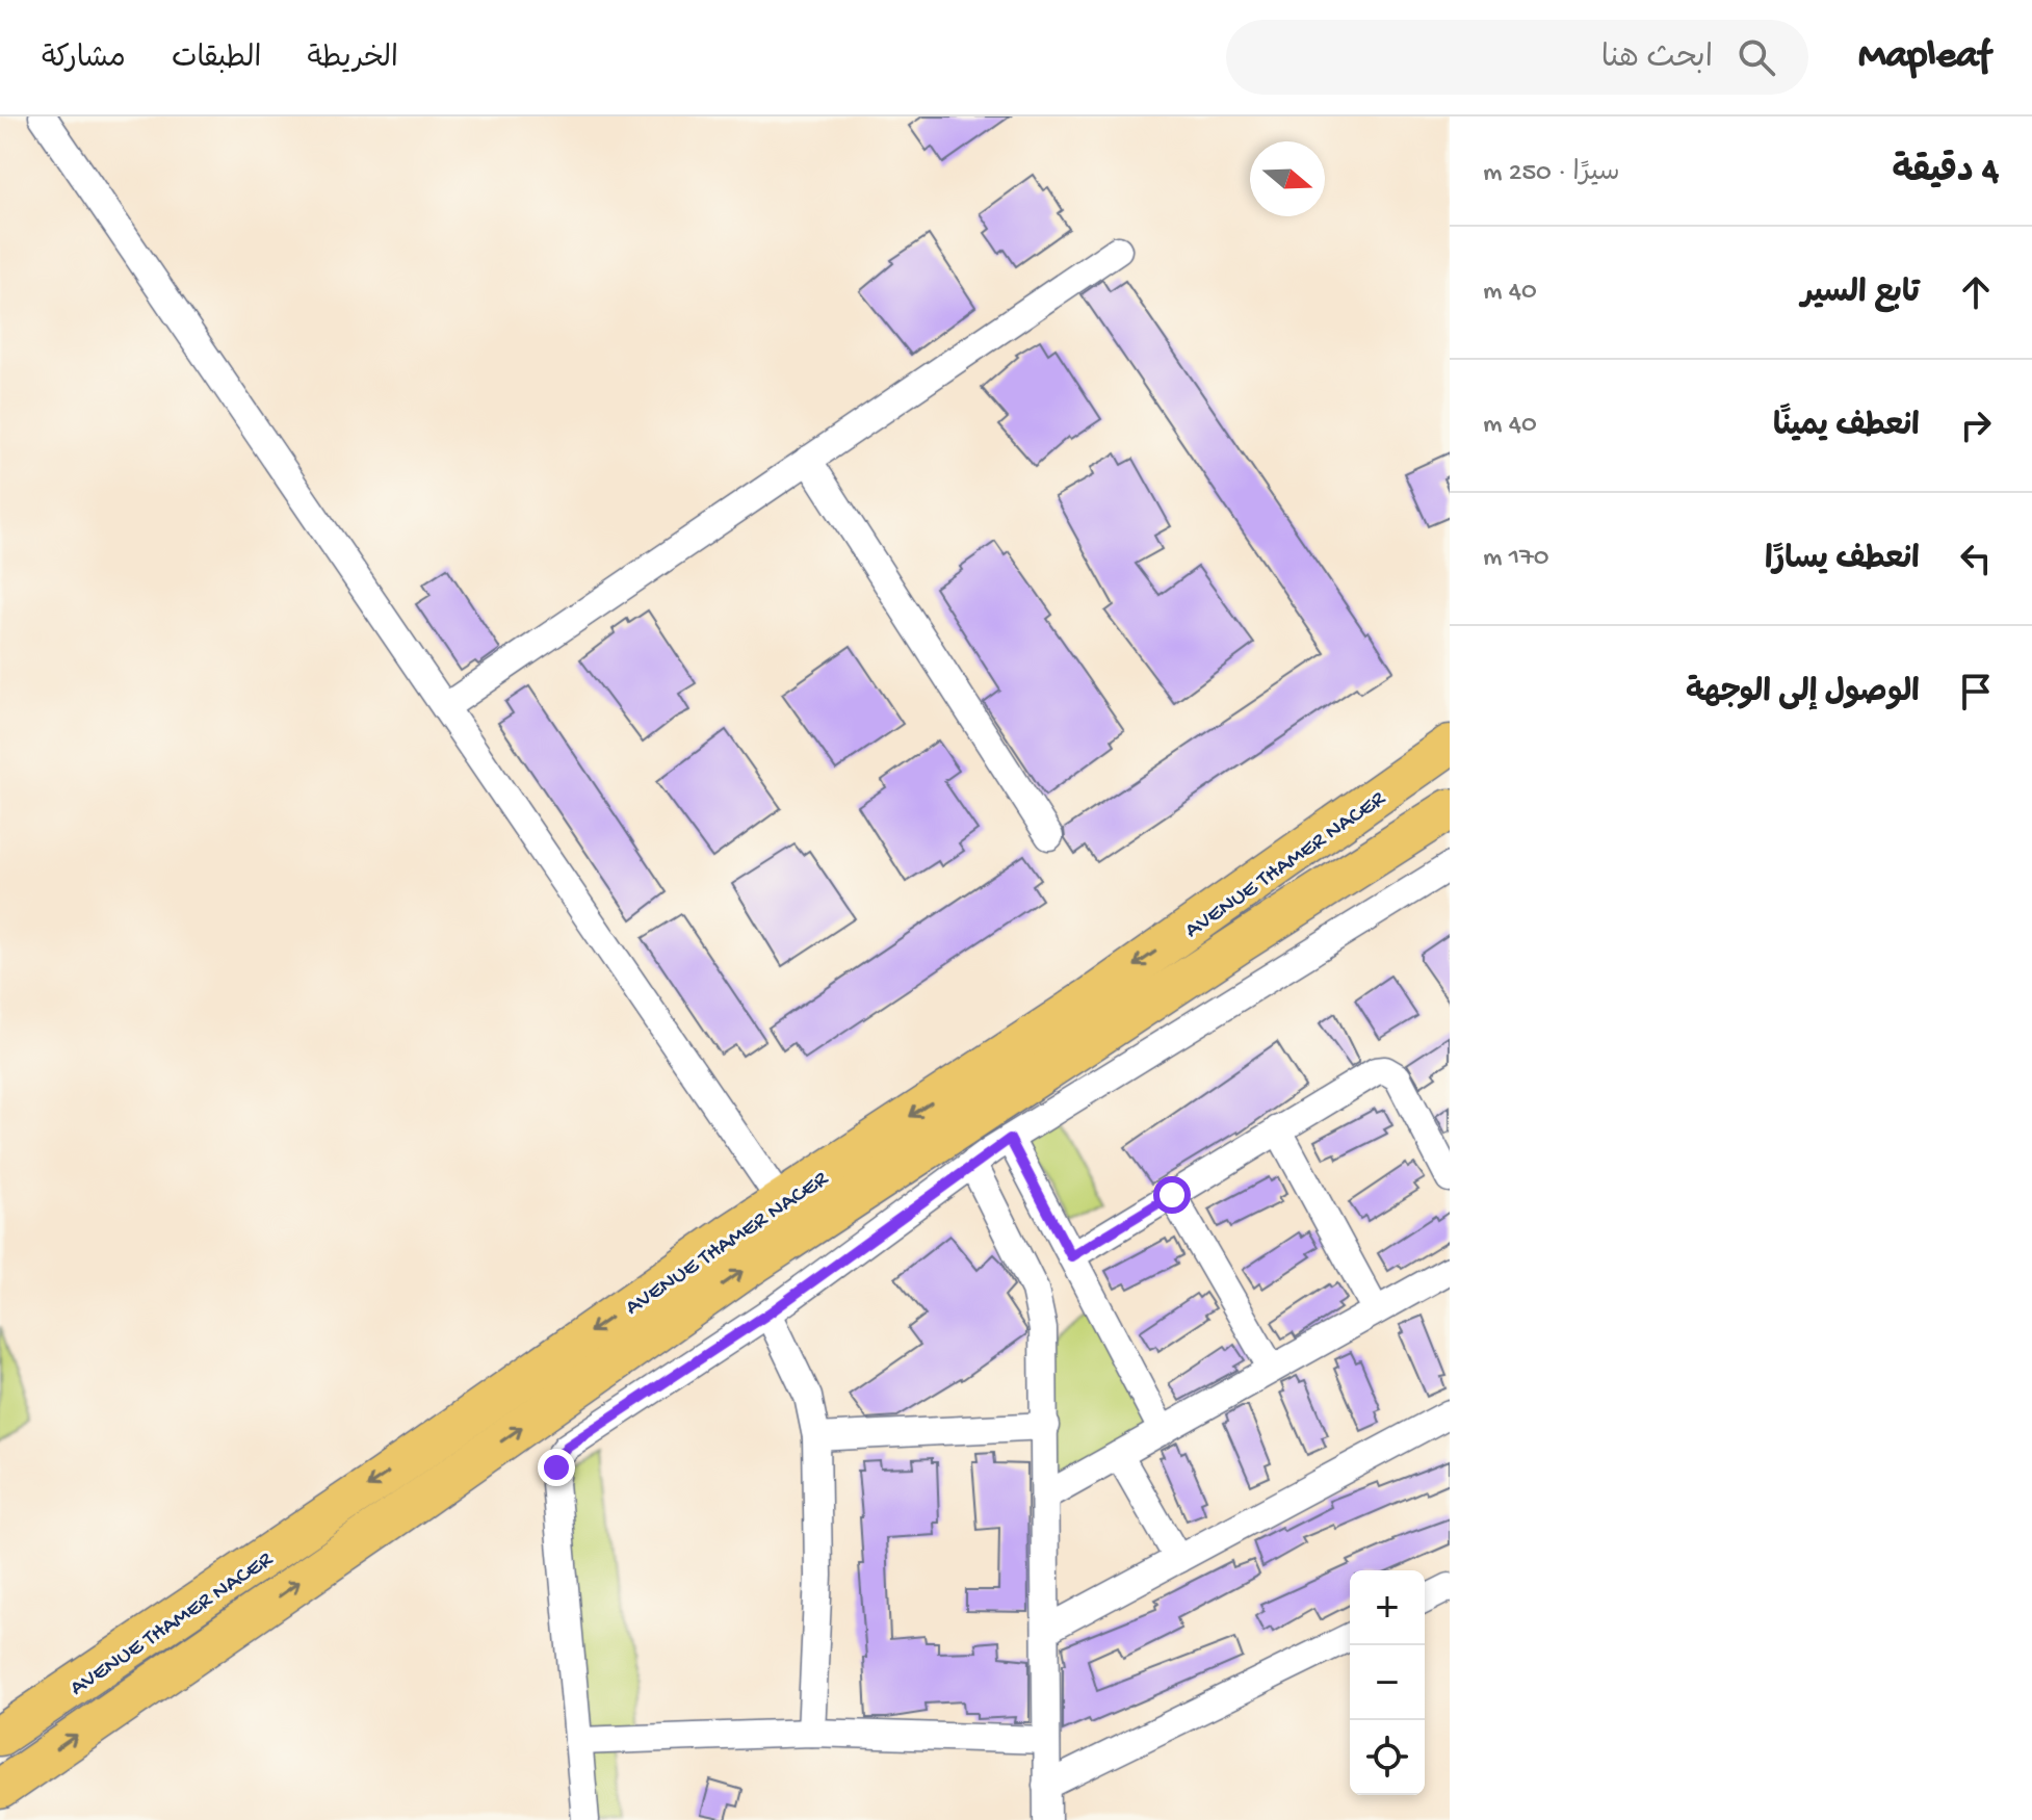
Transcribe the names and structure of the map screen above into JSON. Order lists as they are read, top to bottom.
{
  "streets": {
    "highway": ["AVENUE THAMER NACER"]
  },
  "north": "right",
  "page": {
    "header": "Mapleaf",
    "search": "ابحث هنا",
    "nav": ["الخريطة", "الطبقات", "مشاركة"],
    "heading": ["4 دقيقة", "سيرًا · 250 m"],
    "list": [
      ["تابع السير", "40 m"],
      ["انعطف يمينًا", "40 m"],
      ["انعطف يسارًا", "170 m"],
      "الوصول إلى الوجهة"
    ],
    "map_buttons": ["+", "−"]
  }
}
